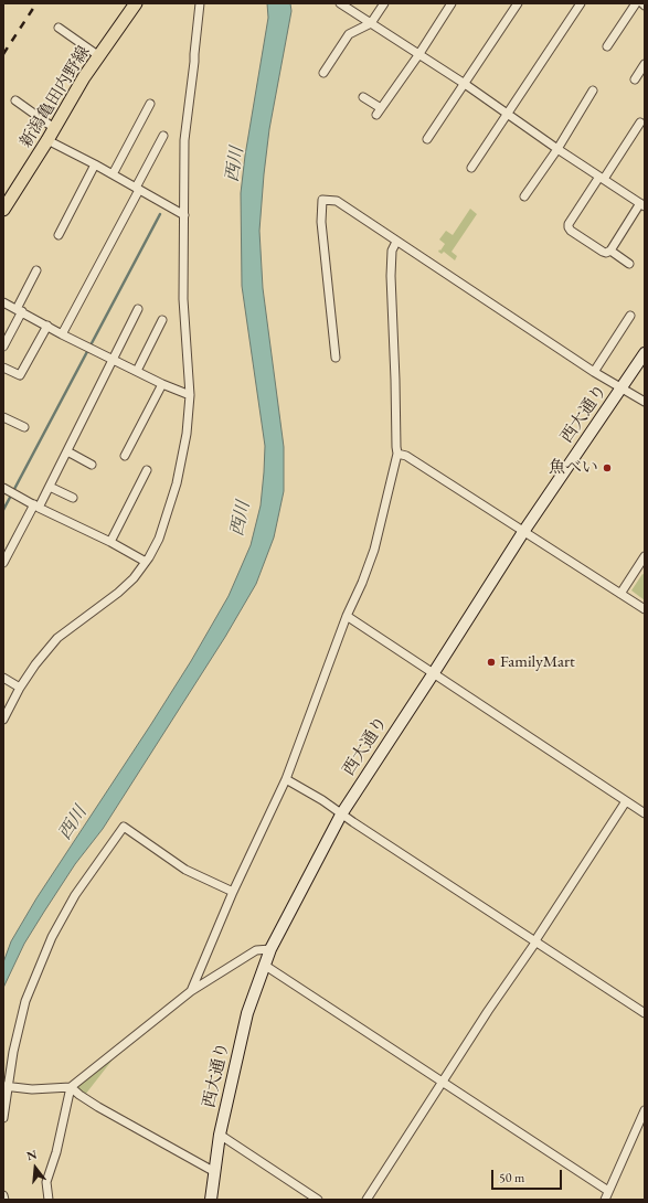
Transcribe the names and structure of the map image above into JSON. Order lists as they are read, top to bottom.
{
  "streets": {
    "main road": ["新潟亀田内野線"],
    "street": ["西大通り"]
  },
  "water": ["西川"],
  "places": ["魚べい", "FamilyMart"],
  "scale_bar": "50 m",
  "north": "top"
}
